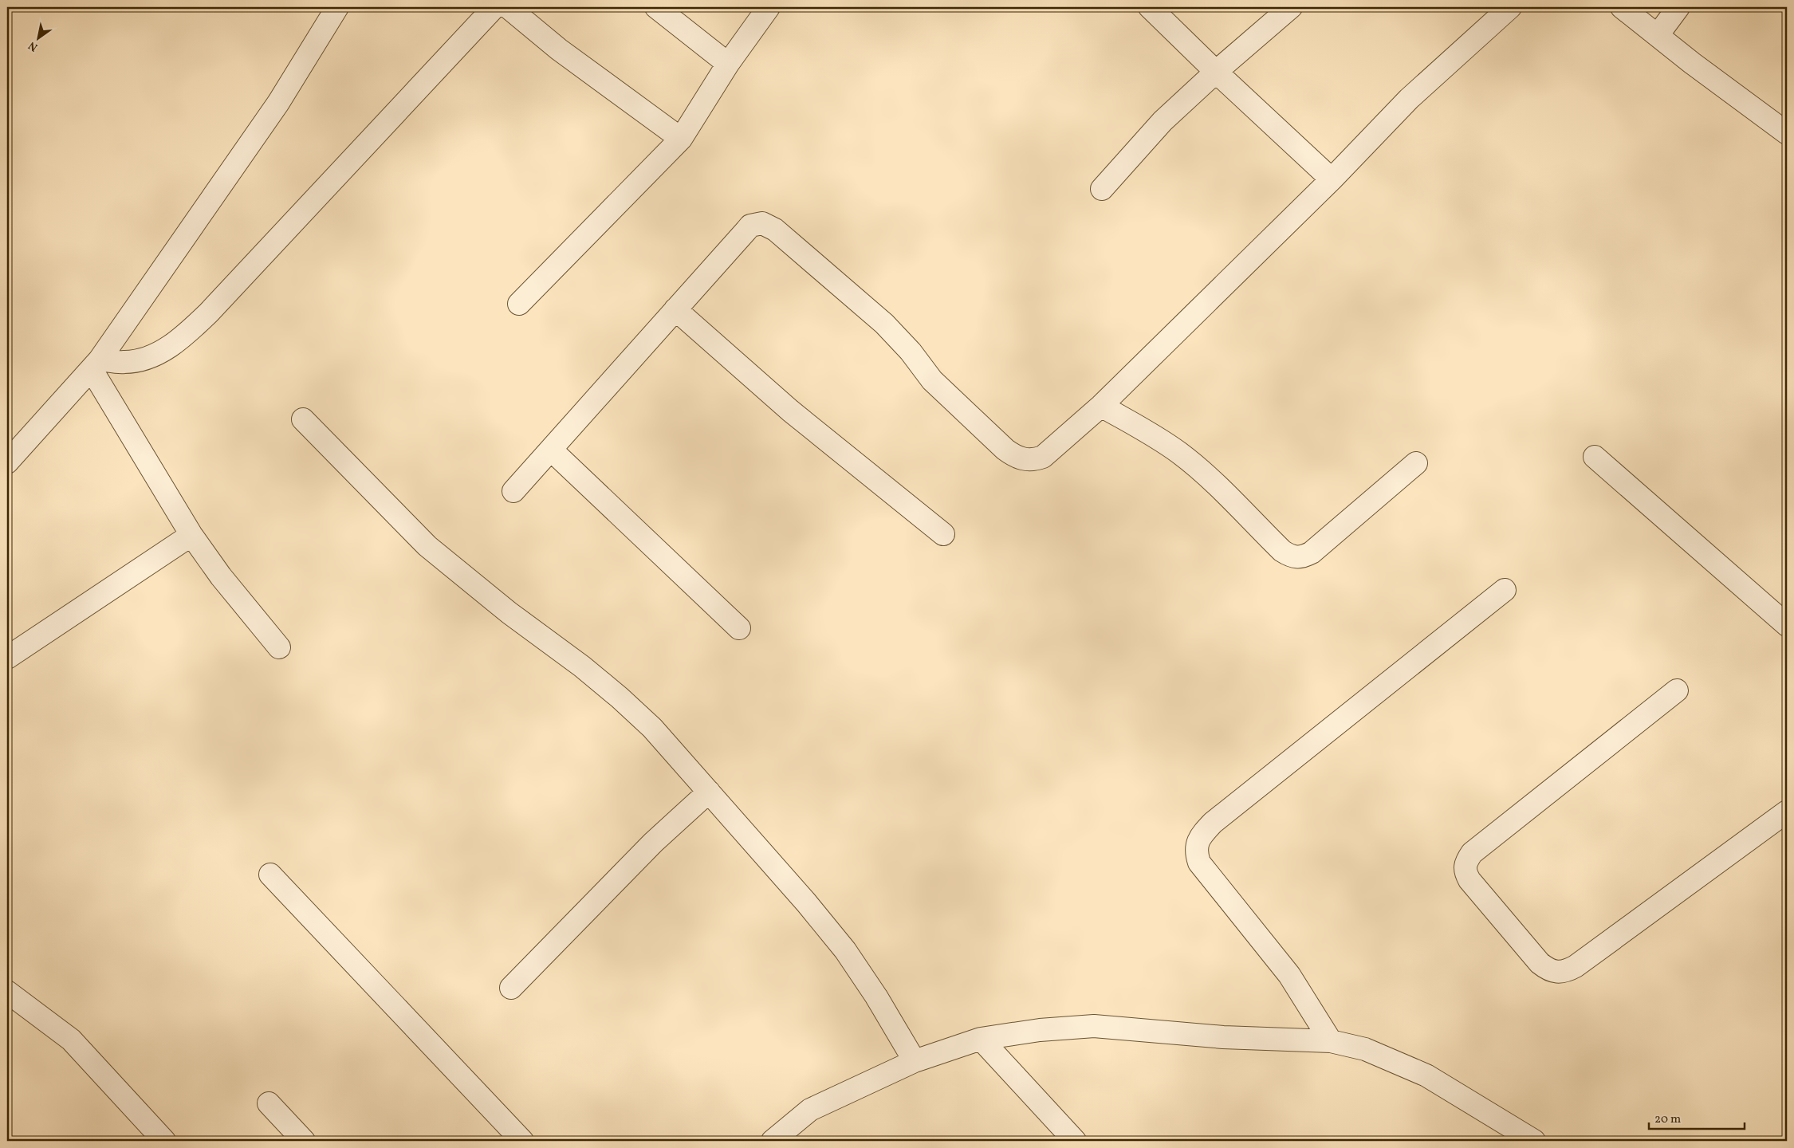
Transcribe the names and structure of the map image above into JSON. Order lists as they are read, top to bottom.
{
  "scale_bar": "20 m",
  "north": "bottom left"
}
